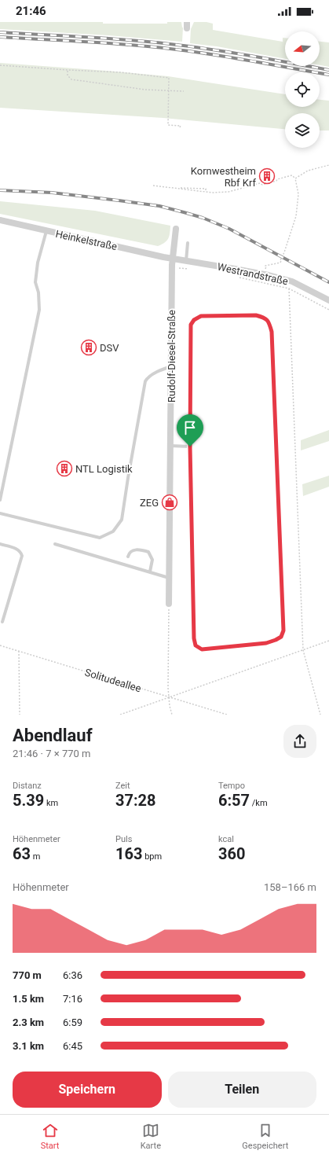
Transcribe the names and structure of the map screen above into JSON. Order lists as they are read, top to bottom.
{
  "streets": {
    "street": ["Heinkelstraße", "Westrandstraße", "Rudolf-Diesel-Straße"],
    "path": ["Solitudeallee"]
  },
  "crossings": [
    ["Heinkelstraße", "Westrandstraße"],
    ["Heinkelstraße", "Rudolf-Diesel-Straße"],
    ["Westrandstraße", "Rudolf-Diesel-Straße"]
  ],
  "places": {
    "building": ["Kornwestheim Rbf Krf", "DSV", "NTL Logistik"],
    "shop": ["ZEG"]
  },
  "north": "left",
  "page": {
    "status": "21:46",
    "heading": ["Abendlauf", "21:46 · 7 × 770 m"],
    "stats": [
      ["Distanz", "5.39 km"],
      ["Zeit", "37:28"],
      ["Tempo", "6:57 /km"],
      ["Höhenmeter", "63 m"],
      ["Puls", "163 bpm"],
      ["kcal", "360"]
    ],
    "chart": ["Höhenmeter", "158–166 m"],
    "list": [
      {
        "name": "770 m",
        "note": "6:36"
      },
      {
        "name": "1.5 km",
        "note": "7:16"
      },
      {
        "name": "2.3 km",
        "note": "6:59"
      },
      {
        "name": "3.1 km",
        "note": "6:45"
      }
    ],
    "buttons": ["Speichern", "Teilen"],
    "tabs": ["Start", "Karte", "Gespeichert"]
  }
}
